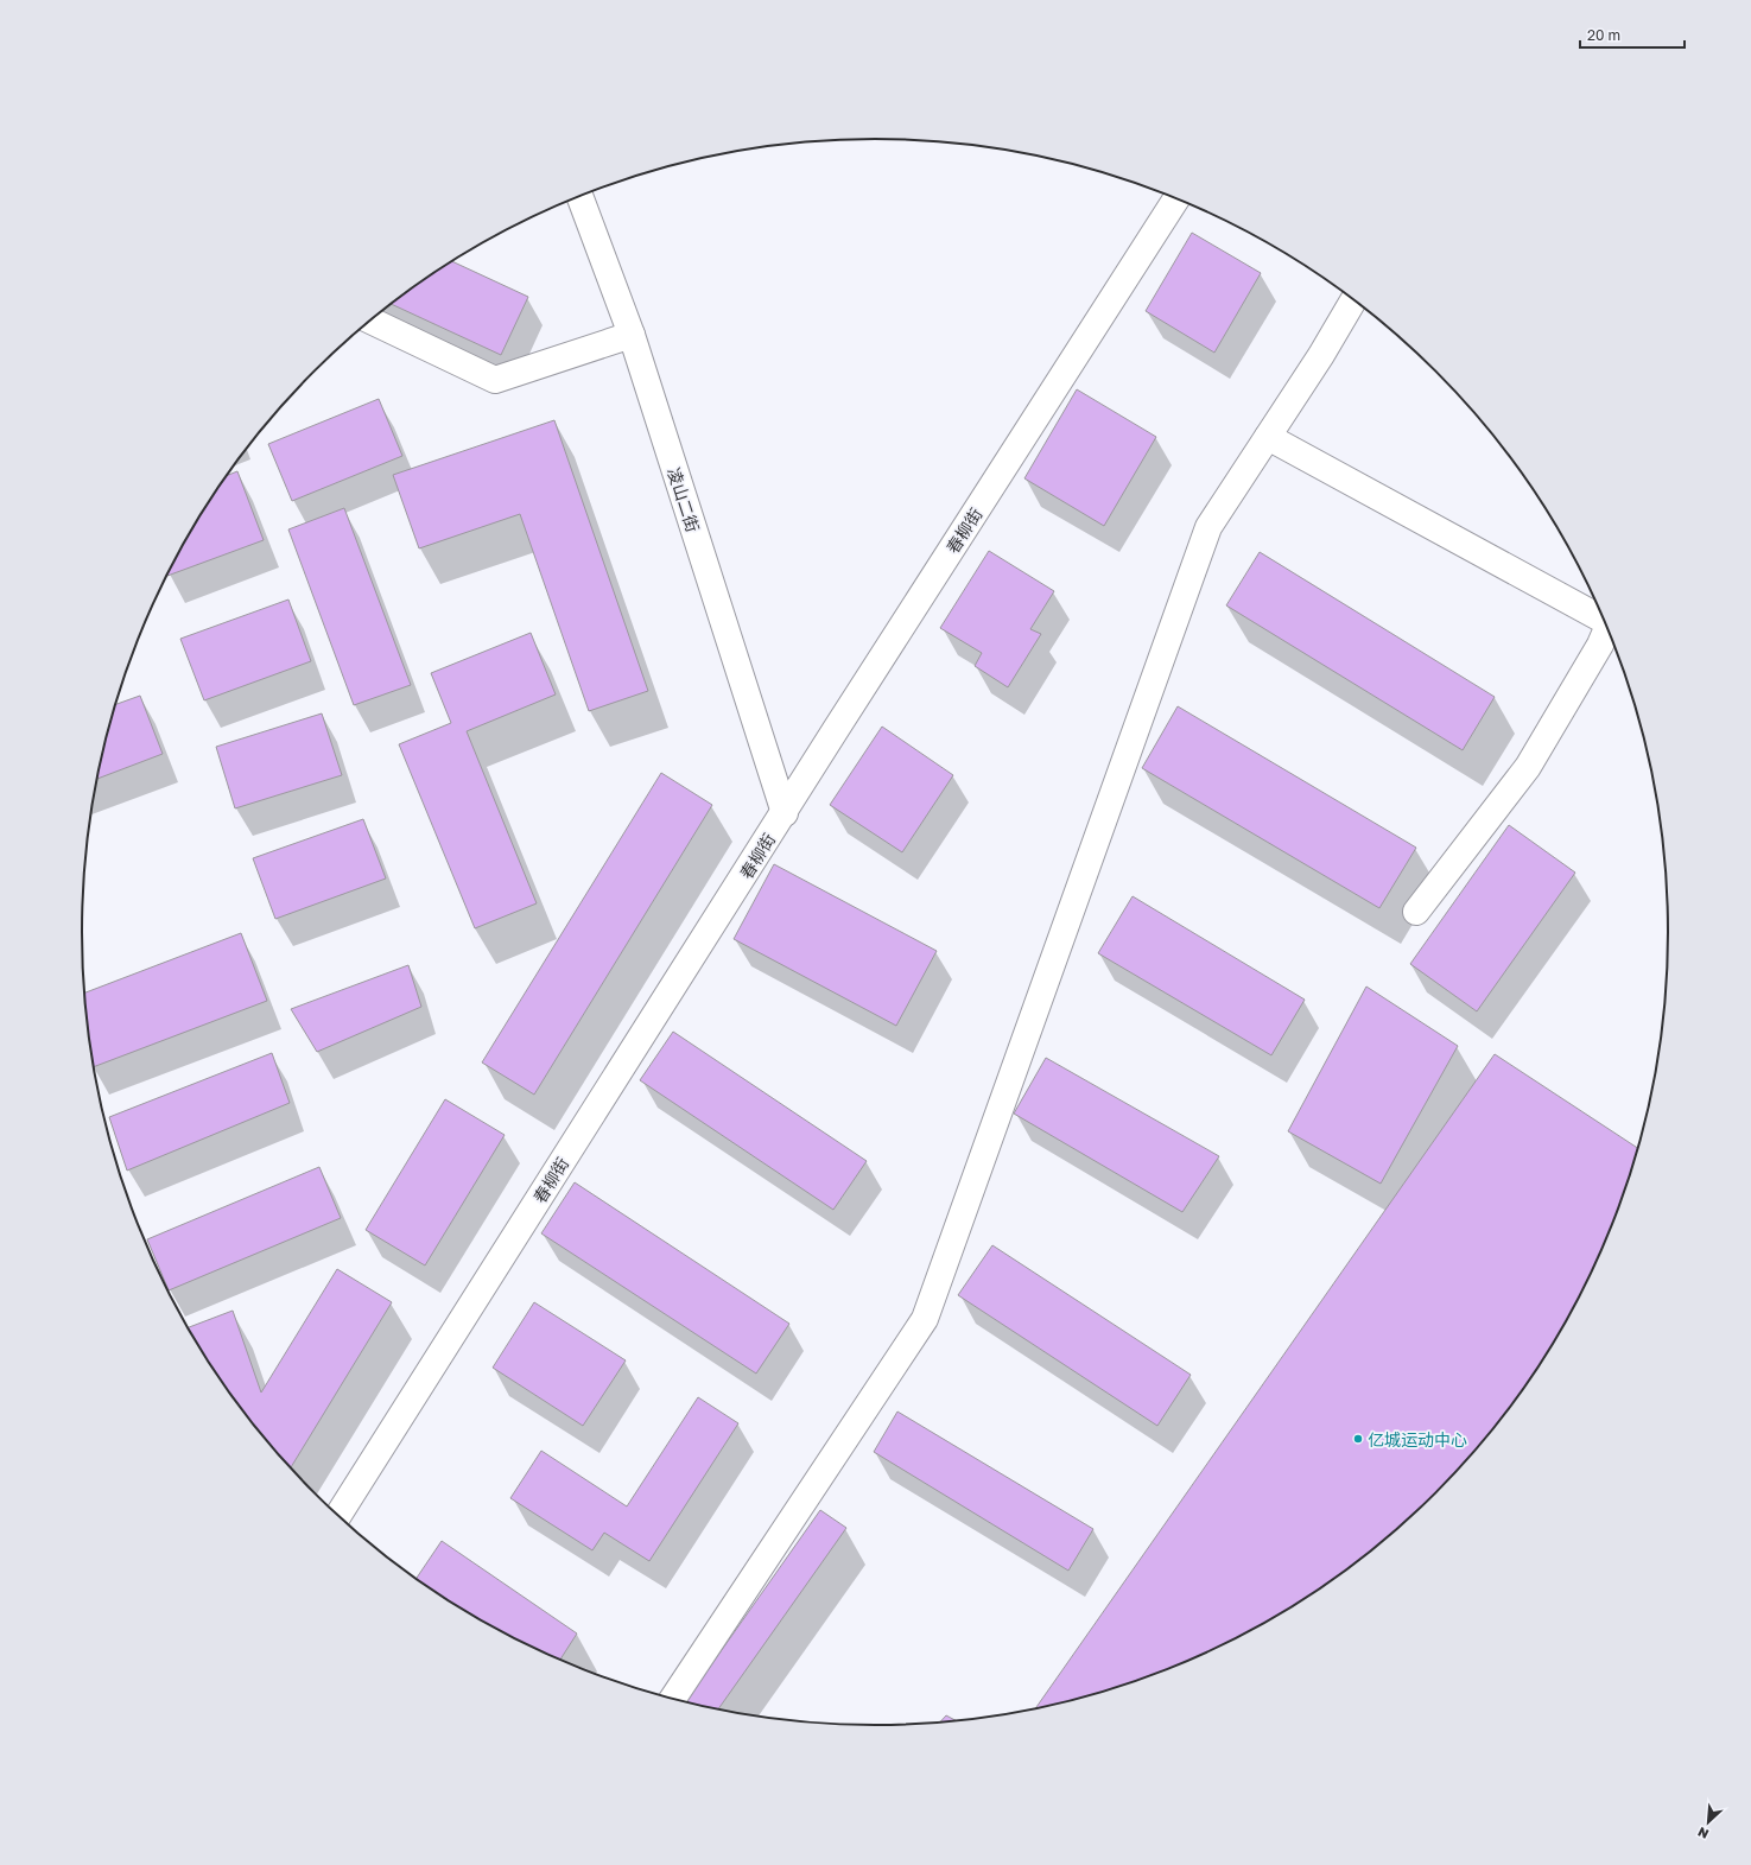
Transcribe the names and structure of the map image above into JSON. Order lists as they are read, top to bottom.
{
  "streets": {
    "street": ["凌山二街", "春柳街"]
  },
  "crossings": [
    ["凌山二街", "春柳街"]
  ],
  "places": ["亿城运动中心"],
  "scale_bar": "20 m",
  "north": "bottom left"
}
